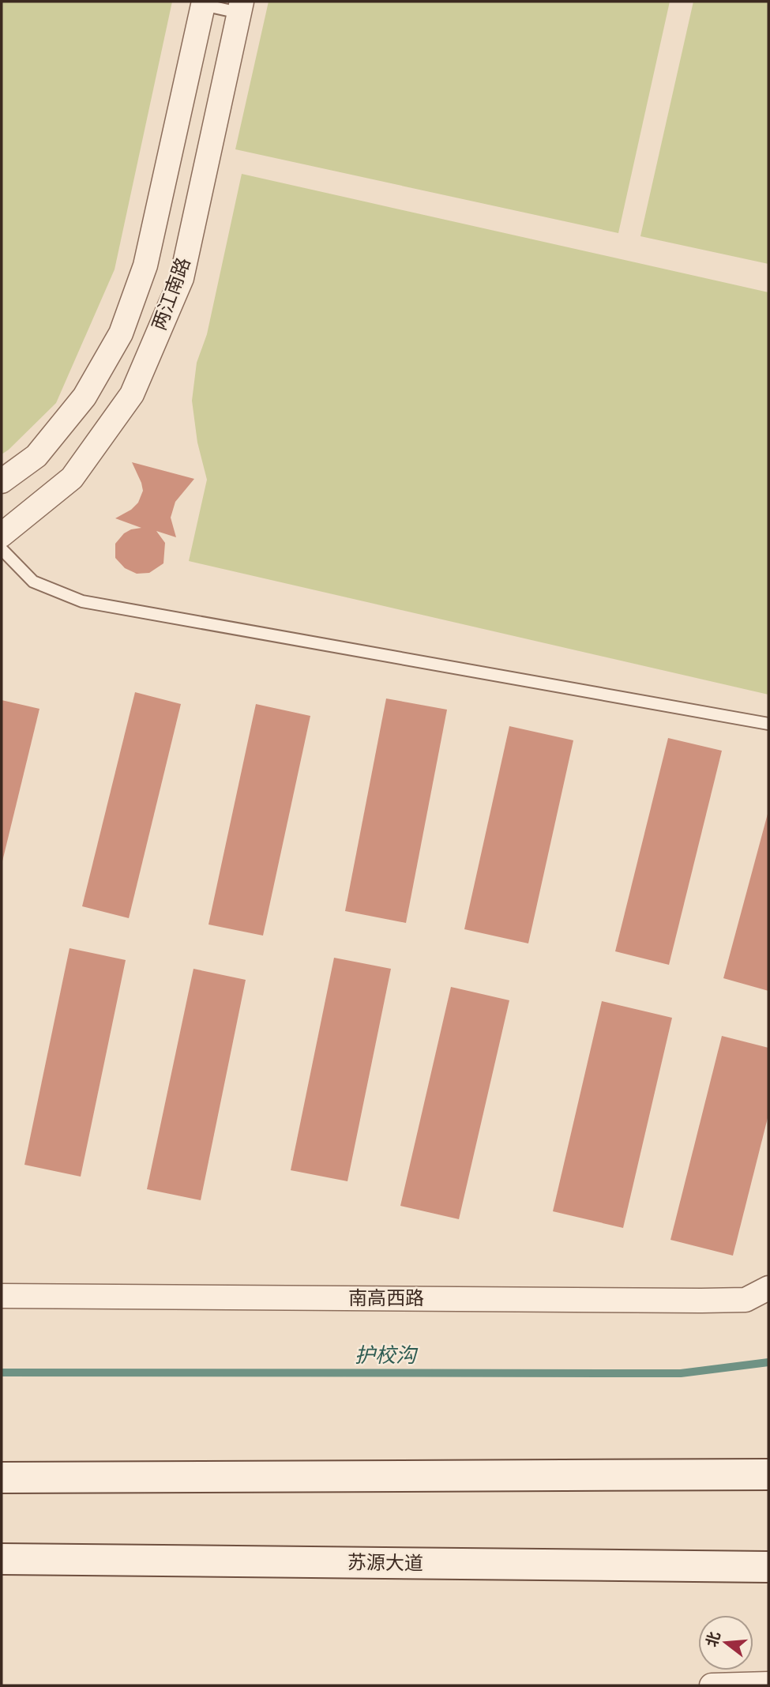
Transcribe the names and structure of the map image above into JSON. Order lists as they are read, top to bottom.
{
  "streets": {
    "main road": ["苏源大道"],
    "street": ["两江南路", "南高西路"]
  },
  "water": ["护校沟"],
  "north": "left"
}
